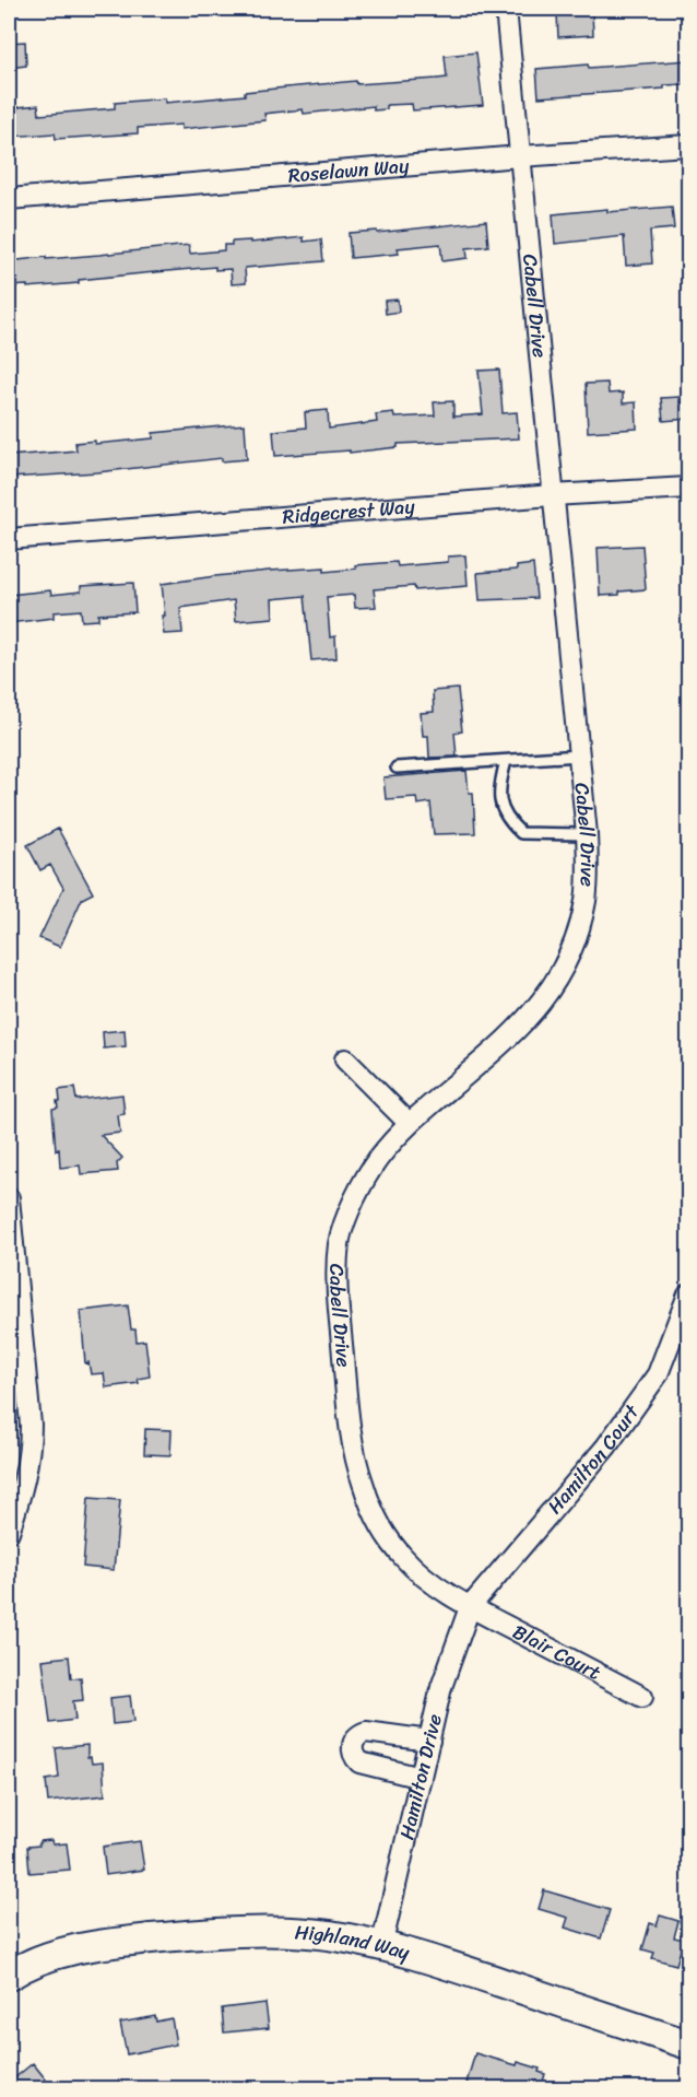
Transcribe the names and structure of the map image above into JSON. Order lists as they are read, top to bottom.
{
  "streets": {
    "street": [
      "Roselawn Way",
      "Cabell Drive",
      "Ridgecrest Way",
      "Hamilton Court",
      "Blair Court",
      "Hamilton Drive",
      "Highland Way"
    ]
  },
  "crossings": [
    ["Roselawn Way", "Cabell Drive"],
    ["Cabell Drive", "Ridgecrest Way"],
    ["Cabell Drive", "Hamilton Court"],
    ["Cabell Drive", "Blair Court"],
    ["Cabell Drive", "Hamilton Drive"],
    ["Hamilton Court", "Blair Court"],
    ["Hamilton Court", "Hamilton Drive"],
    ["Blair Court", "Hamilton Drive"],
    ["Hamilton Drive", "Highland Way"]
  ]
}
